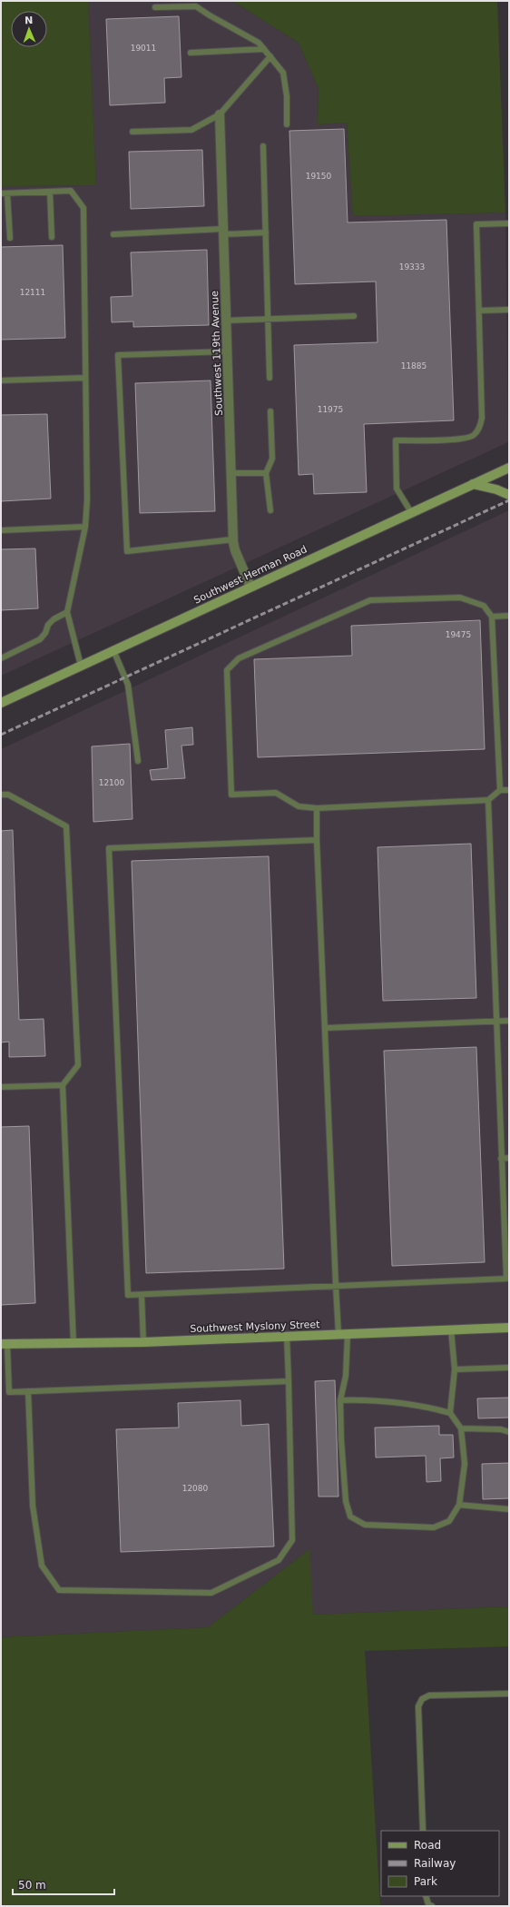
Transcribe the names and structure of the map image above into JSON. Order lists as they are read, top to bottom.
{
  "streets": {
    "main road": ["Southwest Herman Road", "Southwest Myslony Street"],
    "street": ["Southwest 119th Avenue"]
  },
  "crossings": [
    ["Southwest 119th Avenue", "Southwest Herman Road"]
  ],
  "house_numbers": [
    "19011",
    "19150",
    "19333",
    "12111",
    "11885",
    "11975",
    "19475",
    "12100",
    "12080"
  ],
  "legend": ["Road", "Railway", "Park"],
  "scale_bar": "50 m",
  "north": "top"
}
